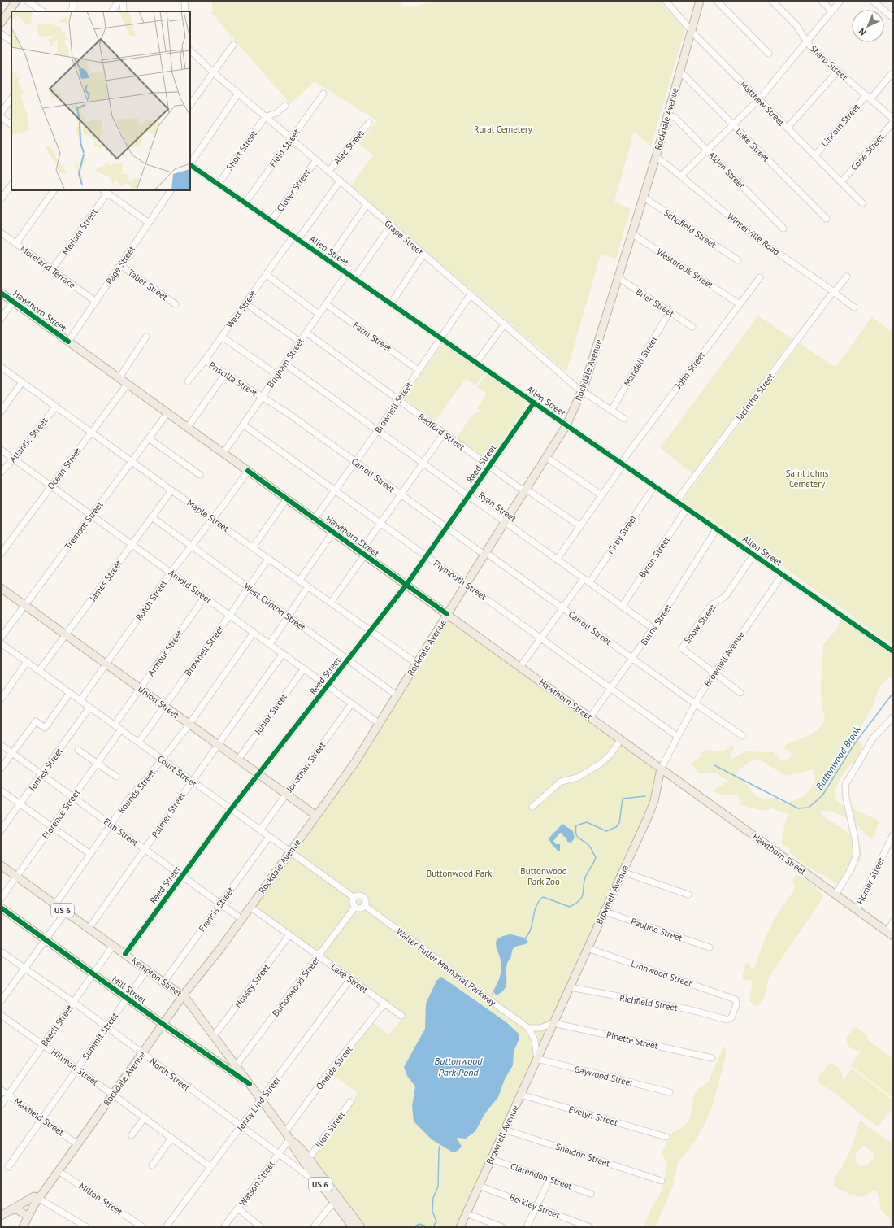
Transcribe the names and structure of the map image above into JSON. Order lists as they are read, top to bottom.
{
  "streets": {
    "main road": [
      "Rockdale Avenue",
      "Hawthorn Street",
      "Brownell Avenue",
      "Union Street",
      "US 6",
      "Kempton Street",
      "Mill Street"
    ],
    "street": [
      "Sharp Street",
      "Matthew Street",
      "Lincoln Street",
      "Luke Street",
      "Alec Street",
      "Field Street",
      "Short Street",
      "Cone Street",
      "Alden Street",
      "Clover Street",
      "Schofield Street",
      "Meriam Street",
      "Winterville Road",
      "Grape Street",
      "Allen Street",
      "Page Street",
      "Moreland Terrace",
      "Westbrook Street",
      "Taber Street",
      "Brier Street",
      "West Street",
      "Farm Street",
      "Mandell Street",
      "Brigham Street",
      "John Street",
      "Priscilla Street",
      "Jacintho Street",
      "Brownell Street",
      "Bedford Street",
      "Atlantic Street",
      "Reed Street",
      "Ocean Street",
      "Carroll Street",
      "Ryan Street",
      "Maple Street",
      "Tremont Street",
      "Kirby Street",
      "Byron Street",
      "Plymouth Street",
      "James Street",
      "Arnold Street",
      "Rotch Street",
      "West Clinton Street",
      "Snow Street",
      "Burns Street",
      "Armour Street",
      "Junior Street",
      "Jonathan Street",
      "Jenney Street",
      "Court Street",
      "Rounds Street",
      "Florence Street",
      "Palmer Street",
      "Elm Street",
      "Homer Street",
      "Francis Street",
      "Pauline Street",
      "Walter Fuller Memorial Parkway",
      "Lynnwood Street",
      "Lake Street",
      "Hussey Street",
      "Buttonwood Street",
      "Richfield Street",
      "Beech Street",
      "Summit Street",
      "Pinette Street",
      "Hillman Street",
      "Oneida Street",
      "North Street",
      "Gaywood Street",
      "Jenny Lind Street",
      "Evelyn Street",
      "Maxfield Street",
      "Ilion Street",
      "Sheldon Street",
      "Clarendon Street",
      "Watson Street",
      "Milton Street",
      "Berkley Street"
    ]
  },
  "crossings": [
    ["Sharp Street", "Lincoln Street"],
    ["Matthew Street", "Rockdale Avenue"],
    ["Matthew Street", "Lincoln Street"],
    ["Matthew Street", "Cone Street"],
    ["Rockdale Avenue", "Luke Street"],
    ["Rockdale Avenue", "Alden Street"],
    ["Rockdale Avenue", "Schofield Street"],
    ["Rockdale Avenue", "Winterville Road"],
    ["Rockdale Avenue", "Grape Street"],
    ["Rockdale Avenue", "Allen Street"],
    ["Rockdale Avenue", "Westbrook Street"],
    ["Rockdale Avenue", "Brier Street"],
    ["Rockdale Avenue", "Hawthorn Street"],
    ["Rockdale Avenue", "Bedford Street"],
    ["Rockdale Avenue", "Carroll Street"],
    ["Rockdale Avenue", "Ryan Street"],
    ["Rockdale Avenue", "Maple Street"],
    ["Rockdale Avenue", "Plymouth Street"],
    ["Rockdale Avenue", "Arnold Street"],
    ["Rockdale Avenue", "West Clinton Street"],
    ["Rockdale Avenue", "Union Street"],
    ["Rockdale Avenue", "Court Street"],
    ["Rockdale Avenue", "Elm Street"],
    ["Rockdale Avenue", "Kempton Street"],
    ["Rockdale Avenue", "Lake Street"],
    ["Rockdale Avenue", "Mill Street"],
    ["Rockdale Avenue", "Hillman Street"],
    ["Rockdale Avenue", "North Street"],
    ["Rockdale Avenue", "Maxfield Street"],
    ["Rockdale Avenue", "Milton Street"],
    ["Alec Street", "Grape Street"],
    ["Field Street", "Grape Street"],
    ["Field Street", "Allen Street"],
    ["Short Street", "Grape Street"],
    ["Short Street", "Allen Street"],
    ["Clover Street", "Grape Street"],
    ["Clover Street", "Allen Street"],
    ["Meriam Street", "Moreland Terrace"],
    ["Winterville Road", "Jacintho Street"],
    ["Grape Street", "West Street"],
    ["Grape Street", "Mandell Street"],
    ["Grape Street", "Brownell Street"],
    ["Allen Street", "West Street"],
    ["Allen Street", "Brigham Street"],
    ["Allen Street", "John Street"],
    ["Allen Street", "Jacintho Street"],
    ["Allen Street", "Brownell Street"],
    ["Allen Street", "Reed Street"],
    ["Allen Street", "Kirby Street"],
    ["Allen Street", "Byron Street"],
    ["Allen Street", "Snow Street"],
    ["Allen Street", "Burns Street"],
    ["Allen Street", "Brownell Avenue"],
    ["Page Street", "Moreland Terrace"],
    ["Page Street", "Taber Street"],
    ["Page Street", "Hawthorn Street"],
    ["Westbrook Street", "John Street"],
    ["Brier Street", "Mandell Street"],
    ["West Street", "Priscilla Street"],
    ["Hawthorn Street", "Brigham Street"],
    ["Hawthorn Street", "Brownell Street"],
    ["Hawthorn Street", "Reed Street"],
    ["Hawthorn Street", "Ocean Street"],
    ["Hawthorn Street", "Tremont Street"],
    ["Hawthorn Street", "Rotch Street"],
    ["Hawthorn Street", "Burns Street"],
    ["Hawthorn Street", "Brownell Avenue"],
    ["Hawthorn Street", "Homer Street"],
    ["Farm Street", "Brigham Street"],
    ["Farm Street", "Brownell Street"],
    ["Brigham Street", "Priscilla Street"],
    ["Brigham Street", "Bedford Street"],
    ["Brigham Street", "Carroll Street"],
    ["Brigham Street", "Ryan Street"],
    ["Brigham Street", "Plymouth Street"],
    ["John Street", "Bedford Street"],
    ["John Street", "Ryan Street"],
    ["Priscilla Street", "Carroll Street"],
    ["Brownell Street", "Bedford Street"],
    ["Brownell Street", "Carroll Street"],
    ["Brownell Street", "Ryan Street"],
    ["Brownell Street", "Maple Street"],
    ["Brownell Street", "Plymouth Street"],
    ["Brownell Street", "Arnold Street"],
    ["Brownell Street", "West Clinton Street"],
    ["Brownell Street", "Union Street"],
    ["Brownell Street", "Court Street"],
    ["Bedford Street", "Reed Street"],
    ["Atlantic Street", "Maple Street"],
    ["Atlantic Street", "Arnold Street"],
    ["Reed Street", "Carroll Street"],
    ["Reed Street", "Ryan Street"],
    ["Reed Street", "Maple Street"],
    ["Reed Street", "Plymouth Street"],
    ["Reed Street", "Arnold Street"],
    ["Reed Street", "West Clinton Street"],
    ["Reed Street", "Union Street"],
    ["Reed Street", "Court Street"],
    ["Reed Street", "Elm Street"],
    ["Reed Street", "Kempton Street"],
    ["Ocean Street", "Maple Street"],
    ["Ocean Street", "Arnold Street"],
    ["Carroll Street", "Burns Street"],
    ["Carroll Street", "Brownell Avenue"],
    ["Ryan Street", "Kirby Street"],
    ["Ryan Street", "Byron Street"],
    ["Ryan Street", "Burns Street"],
    ["Maple Street", "Tremont Street"],
    ["Maple Street", "James Street"],
    ["Maple Street", "Rotch Street"],
    ["Tremont Street", "Arnold Street"],
    ["Tremont Street", "Union Street"],
    ["Plymouth Street", "Burns Street"],
    ["Plymouth Street", "Brownell Avenue"],
    ["James Street", "Arnold Street"],
    ["James Street", "West Clinton Street"],
    ["James Street", "Union Street"],
    ["James Street", "Court Street"],
    ["Arnold Street", "Rotch Street"],
    ["Arnold Street", "Armour Street"],
    ["Arnold Street", "Junior Street"],
    ["Arnold Street", "Jonathan Street"],
    ["Arnold Street", "Rounds Street"],
    ["Arnold Street", "Palmer Street"],
    ["Rotch Street", "West Clinton Street"],
    ["Rotch Street", "Union Street"],
    ["Rotch Street", "Court Street"],
    ["Snow Street", "Brownell Avenue"],
    ["Armour Street", "Union Street"],
    ["Armour Street", "Court Street"],
    ["Brownell Avenue", "Pauline Street"],
    ["Brownell Avenue", "Walter Fuller Memorial Parkway"],
    ["Brownell Avenue", "Lynnwood Street"],
    ["Brownell Avenue", "Richfield Street"],
    ["Brownell Avenue", "Pinette Street"],
    ["Brownell Avenue", "Gaywood Street"],
    ["Brownell Avenue", "Evelyn Street"],
    ["Brownell Avenue", "Sheldon Street"],
    ["Brownell Avenue", "Clarendon Street"],
    ["Brownell Avenue", "Berkley Street"],
    ["Union Street", "Junior Street"],
    ["Union Street", "Jonathan Street"],
    ["Union Street", "Rounds Street"],
    ["Union Street", "Palmer Street"],
    ["Jonathan Street", "Court Street"],
    ["Jenney Street", "Court Street"],
    ["Jenney Street", "Elm Street"],
    ["Court Street", "Rounds Street"],
    ["Court Street", "Florence Street"],
    ["Court Street", "Palmer Street"],
    ["Court Street", "Francis Street"],
    ["Court Street", "Walter Fuller Memorial Parkway"],
    ["Court Street", "Buttonwood Street"],
    ["Rounds Street", "Elm Street"],
    ["Rounds Street", "Kempton Street"],
    ["Florence Street", "Elm Street"],
    ["Florence Street", "Kempton Street"],
    ["Palmer Street", "Elm Street"],
    ["Palmer Street", "Kempton Street"],
    ["Elm Street", "Francis Street"],
    ["Francis Street", "Kempton Street"],
    ["Walter Fuller Memorial Parkway", "Buttonwood Street"],
    ["Walter Fuller Memorial Parkway", "Gaywood Street"],
    ["Lynnwood Street", "Richfield Street"],
    ["Kempton Street", "Hussey Street"],
    ["Kempton Street", "Buttonwood Street"],
    ["Kempton Street", "Mill Street"],
    ["Kempton Street", "Beech Street"],
    ["Kempton Street", "Summit Street"],
    ["Kempton Street", "Oneida Street"],
    ["Kempton Street", "North Street"],
    ["Kempton Street", "Jenny Lind Street"],
    ["Kempton Street", "Ilion Street"],
    ["Kempton Street", "Watson Street"],
    ["Lake Street", "Hussey Street"],
    ["Lake Street", "Buttonwood Street"],
    ["Lake Street", "Oneida Street"],
    ["Lake Street", "Jenny Lind Street"],
    ["Mill Street", "Beech Street"],
    ["Mill Street", "Summit Street"],
    ["Beech Street", "Hillman Street"],
    ["Beech Street", "North Street"],
    ["Beech Street", "Maxfield Street"],
    ["Summit Street", "Hillman Street"],
    ["Summit Street", "North Street"],
    ["Summit Street", "Maxfield Street"],
    ["Hillman Street", "Jenny Lind Street"],
    ["North Street", "Jenny Lind Street"],
    ["North Street", "Watson Street"]
  ],
  "water": ["Buttonwood Brook", "Buttonwood Park Pond"],
  "parks": [
    "Rural Cemetery",
    "Saint Johns Cemetery",
    "Buttonwood Park Zoo",
    "Buttonwood Park"
  ],
  "north": "bottom left"
}
